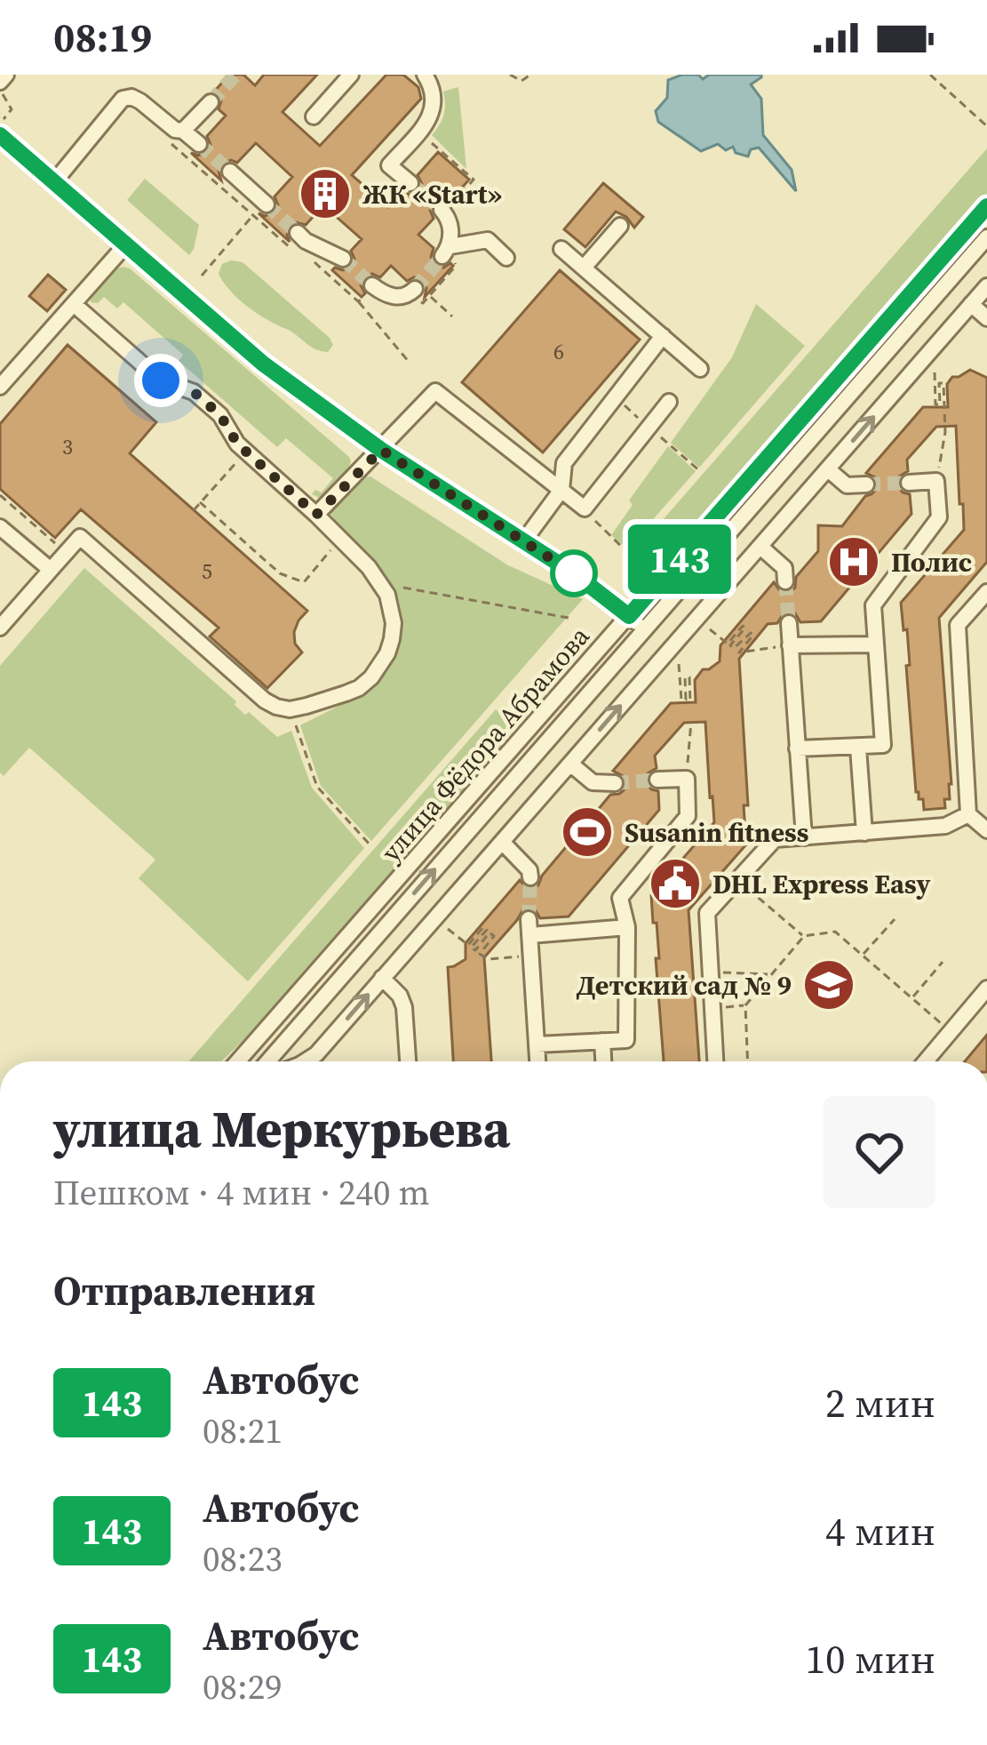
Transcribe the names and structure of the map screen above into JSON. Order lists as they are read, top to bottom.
{
  "streets": {
    "street": ["улица Фёдора Абрамова"]
  },
  "places": {
    "building": ["ЖК «Start»"],
    "hospital": ["Полис"],
    "sports": ["Susanin fitness"],
    "public building": ["DHL Express Easy"],
    "school or university": ["Детский сад № 9"]
  },
  "lines": ["bus line 143"],
  "house_numbers": ["6", "3", "5"],
  "page": {
    "status": "08:19",
    "on_map": "143",
    "heading": [
      ["улица Меркурьева", "Пешком · 4 мин · 240 m"],
      "Отправления"
    ],
    "list": [
      {
        "mark": "143",
        "name": "Автобус",
        "note": "08:21",
        "value": "2 мин"
      },
      {
        "mark": "143",
        "name": "Автобус",
        "note": "08:23",
        "value": "4 мин"
      },
      {
        "mark": "143",
        "name": "Автобус",
        "note": "08:29",
        "value": "10 мин"
      }
    ]
  }
}
